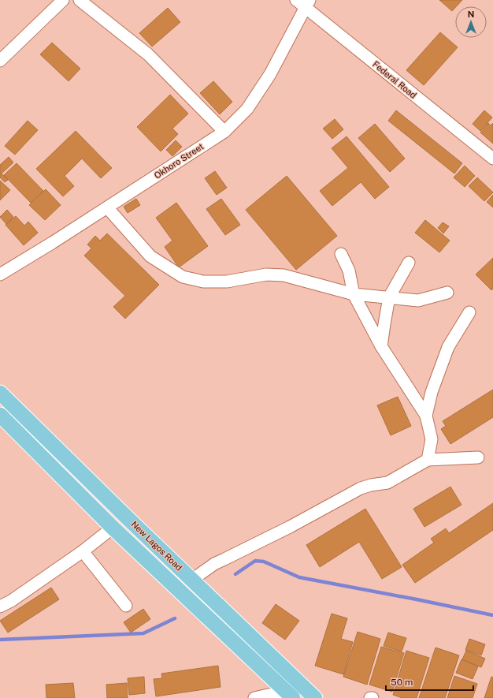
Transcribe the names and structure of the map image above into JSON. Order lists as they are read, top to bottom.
{
  "streets": {
    "main road": ["New Lagos Road"],
    "street": ["Federal Road", "Okhoro Street"]
  },
  "crossings": [
    ["Federal Road", "Okhoro Street"]
  ],
  "scale_bar": "50 m",
  "north": "top"
}
